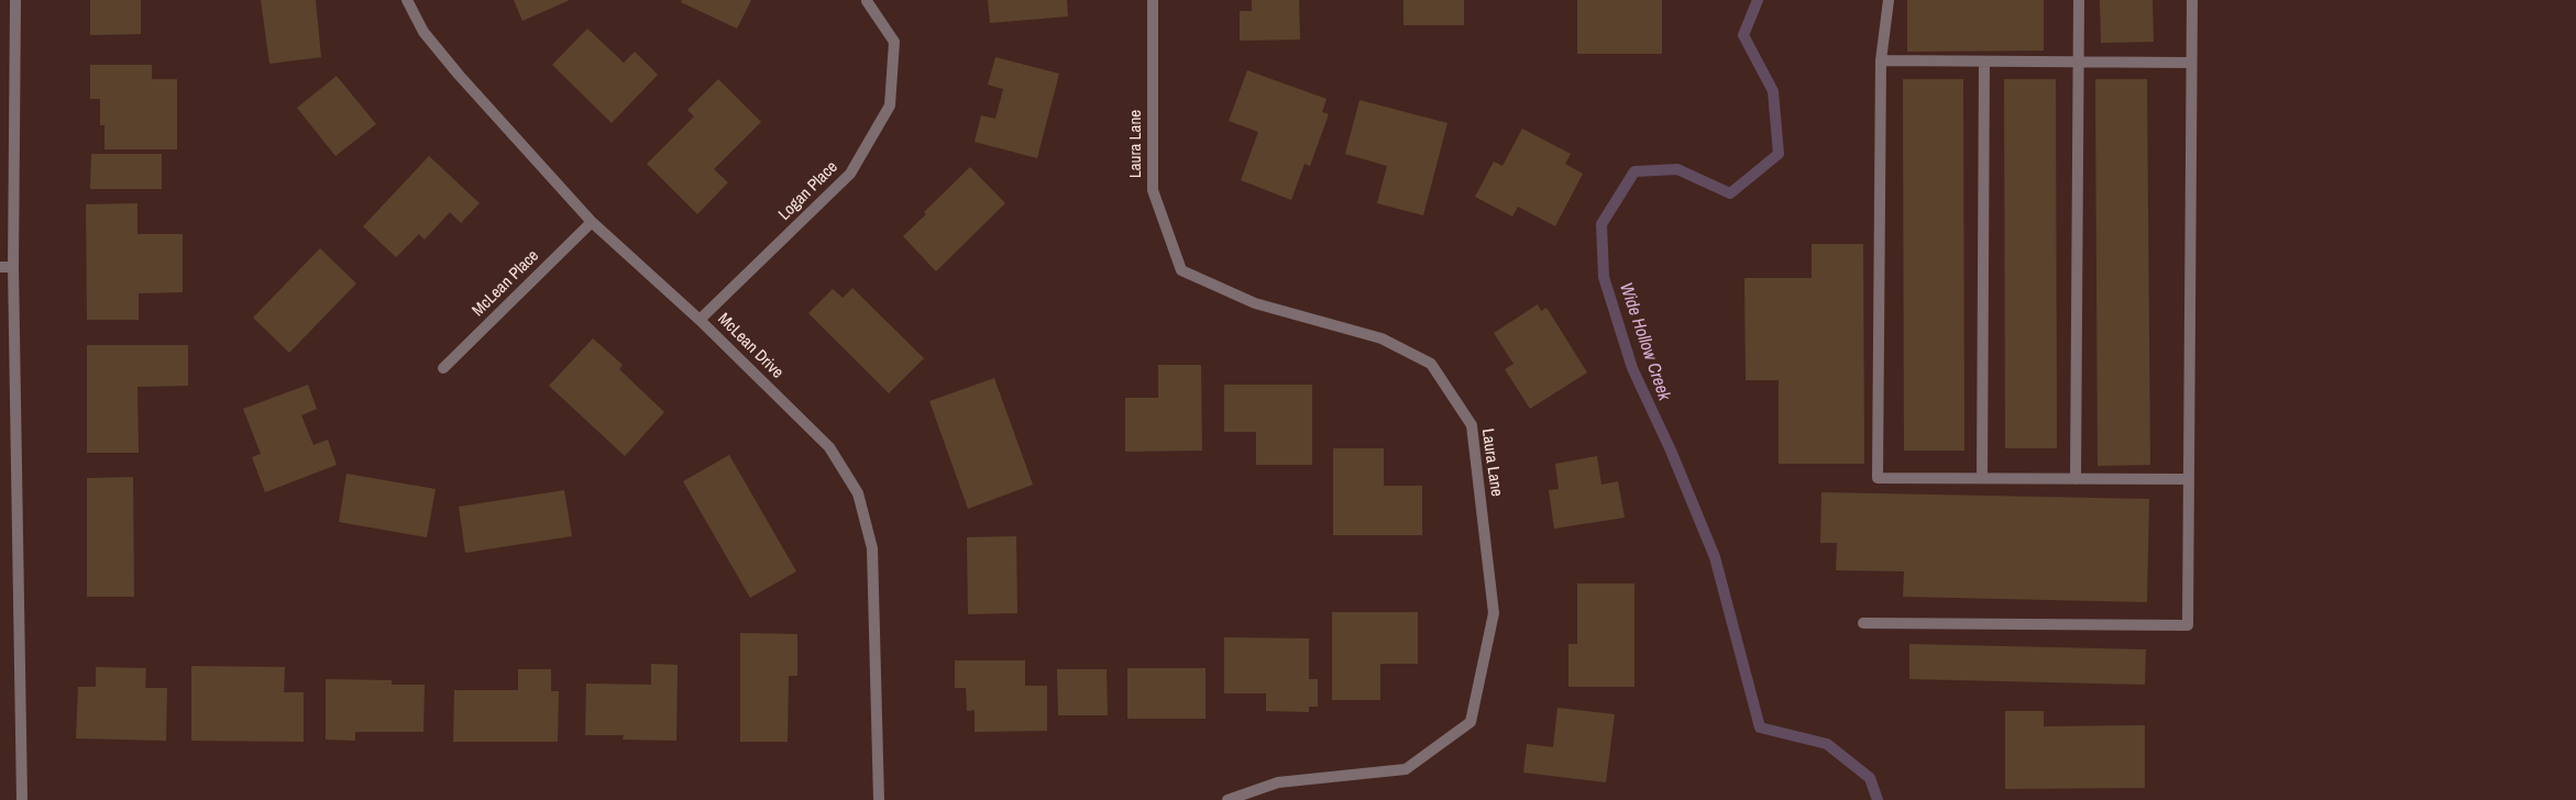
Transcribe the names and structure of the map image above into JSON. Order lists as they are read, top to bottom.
{
  "streets": {
    "street": [
      "Laura Lane",
      "Logan Place",
      "McLean Place",
      "McLean Drive"
    ]
  },
  "crossings": [
    ["Logan Place", "McLean Drive"],
    ["McLean Place", "McLean Drive"]
  ],
  "water": ["Wide Hollow Creek"]
}
